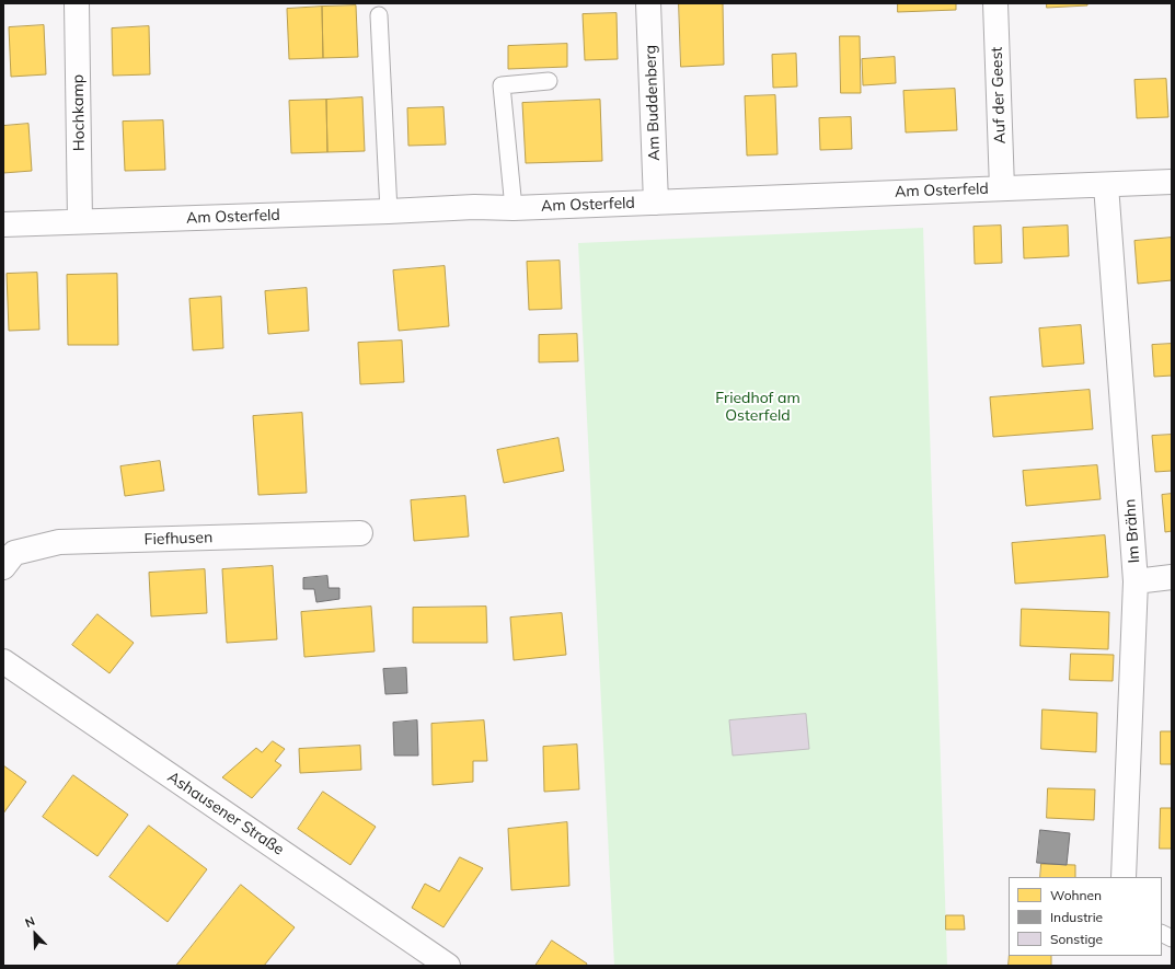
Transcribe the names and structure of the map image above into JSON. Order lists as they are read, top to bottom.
{
  "streets": {
    "street": [
      "Auf der Geest",
      "Am Buddenberg",
      "Hochkamp",
      "Am Osterfeld",
      "Im Brähn",
      "Fiefhusen",
      "Ashausener Straße"
    ]
  },
  "crossings": [
    ["Auf der Geest", "Am Osterfeld"],
    ["Am Buddenberg", "Am Osterfeld"],
    ["Hochkamp", "Am Osterfeld"],
    ["Am Osterfeld", "Im Brähn"]
  ],
  "parks": ["Friedhof am Osterfeld"],
  "legend": ["Wohnen", "Industrie", "Sonstige"],
  "north": "top left"
}
